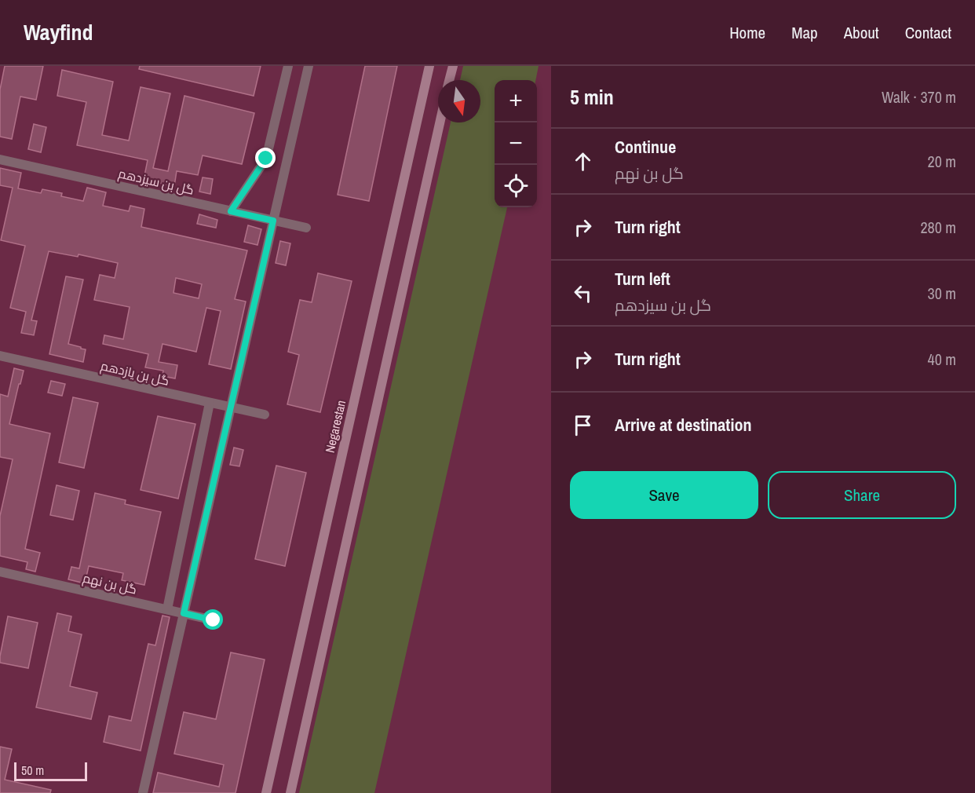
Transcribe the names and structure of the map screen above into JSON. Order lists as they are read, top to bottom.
{
  "streets": {
    "street": [
      "گل بن سیزدهم",
      "گل بن یازدهم",
      "Negarestan",
      "گل بن نهم"
    ]
  },
  "scale_bar": "50 m",
  "north": "bottom",
  "page": {
    "header": "Wayfind",
    "nav": [
      "Home",
      "Map",
      "About",
      "Contact"
    ],
    "heading": ["5 min", "Walk · 370 m"],
    "map_buttons": ["+", "−"],
    "list": [
      ["Continue", "گل بن نهم", "20 m"],
      ["Turn right", "280 m"],
      ["Turn left", "گل بن سیزدهم", "30 m"],
      ["Turn right", "40 m"],
      "Arrive at destination"
    ],
    "buttons": ["Save", "Share"],
    "scale": "50 m"
  }
}
